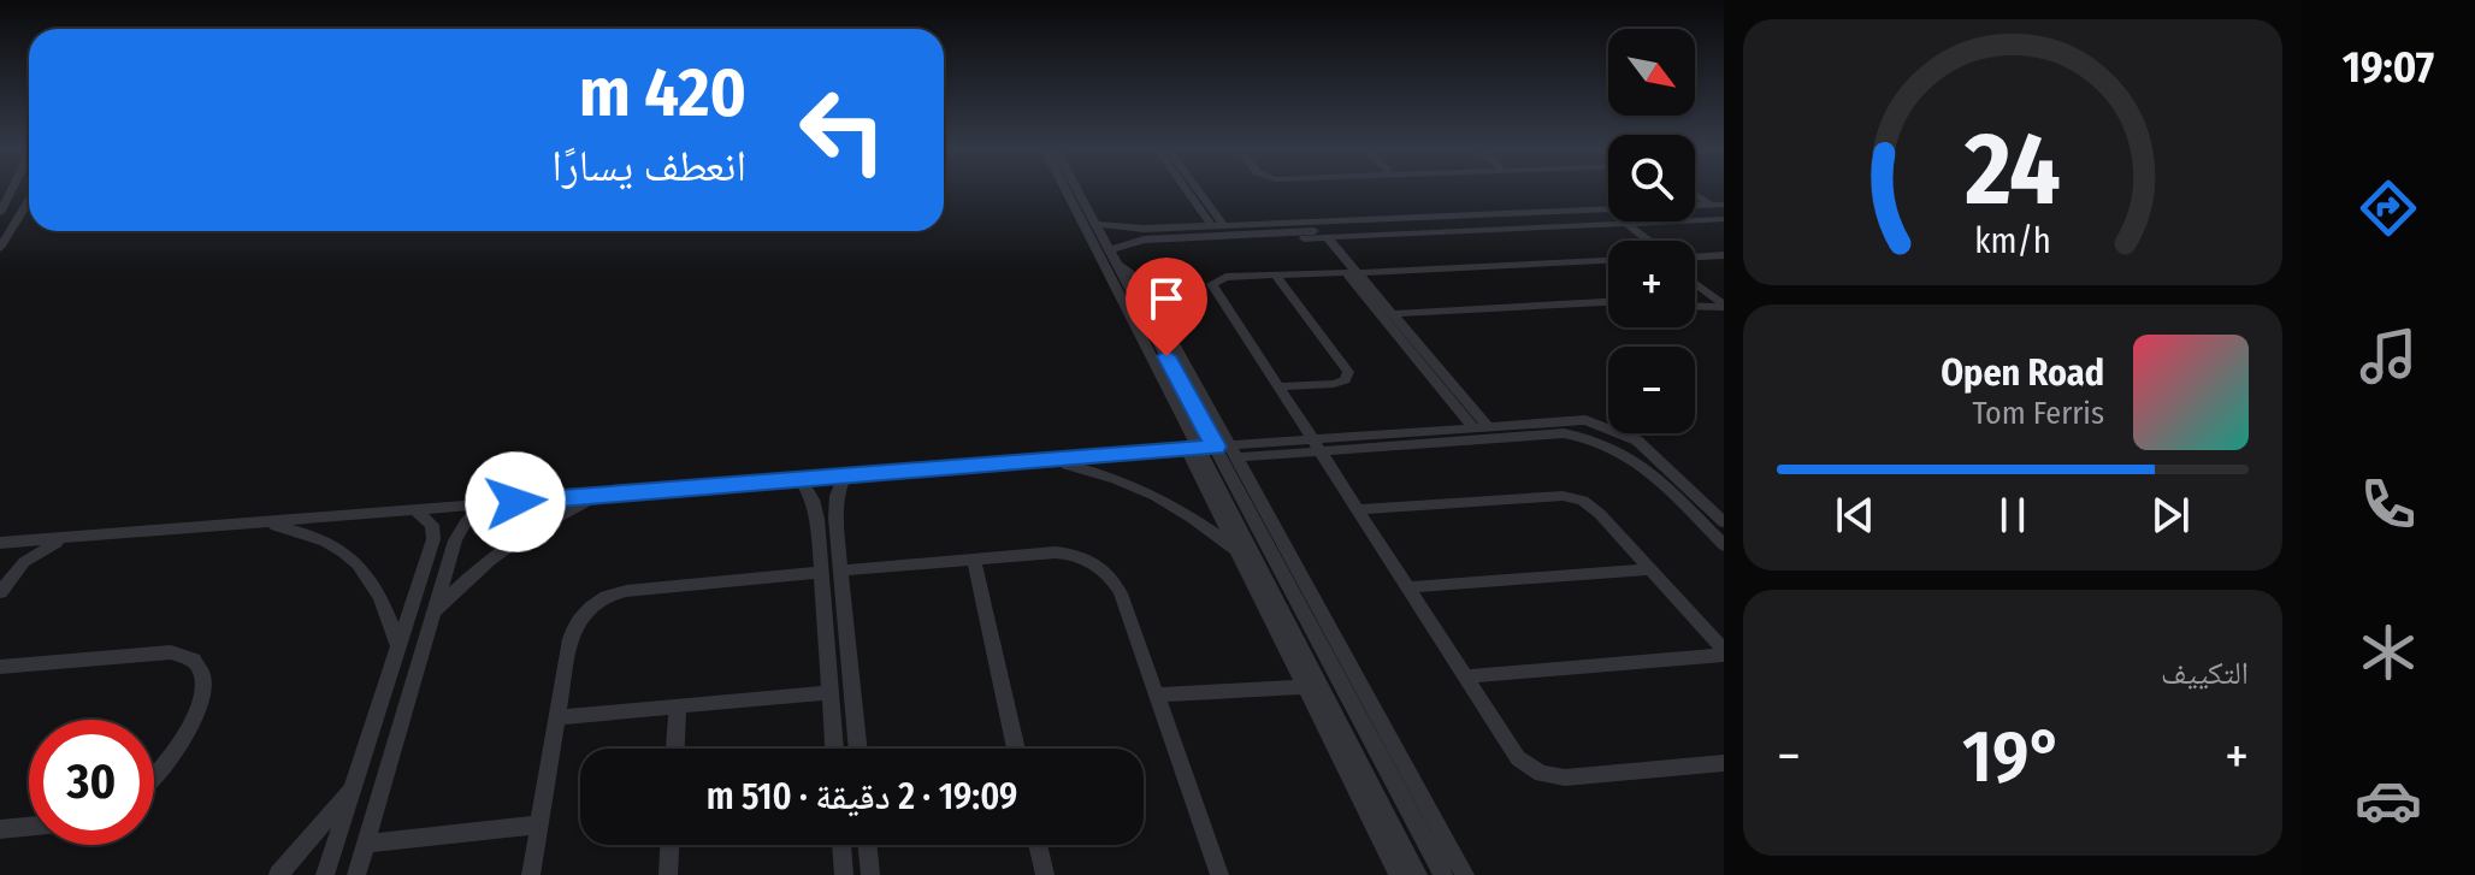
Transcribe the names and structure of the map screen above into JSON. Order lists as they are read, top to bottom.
{
  "north": "bottom right",
  "page": {
    "tabs": "19:07",
    "map_buttons": ["+", "−"],
    "turn": ["420 m", "انعطف يسارًا"],
    "song": ["Open Road", "Tom Ferris"],
    "tile": "التكييف",
    "heat": ["−", "19°", "+"],
    "limit": "30",
    "trip": "19:09 · 2 دقيقة · 510 m",
    "gauge": ["24", "km/h"]
  }
}
